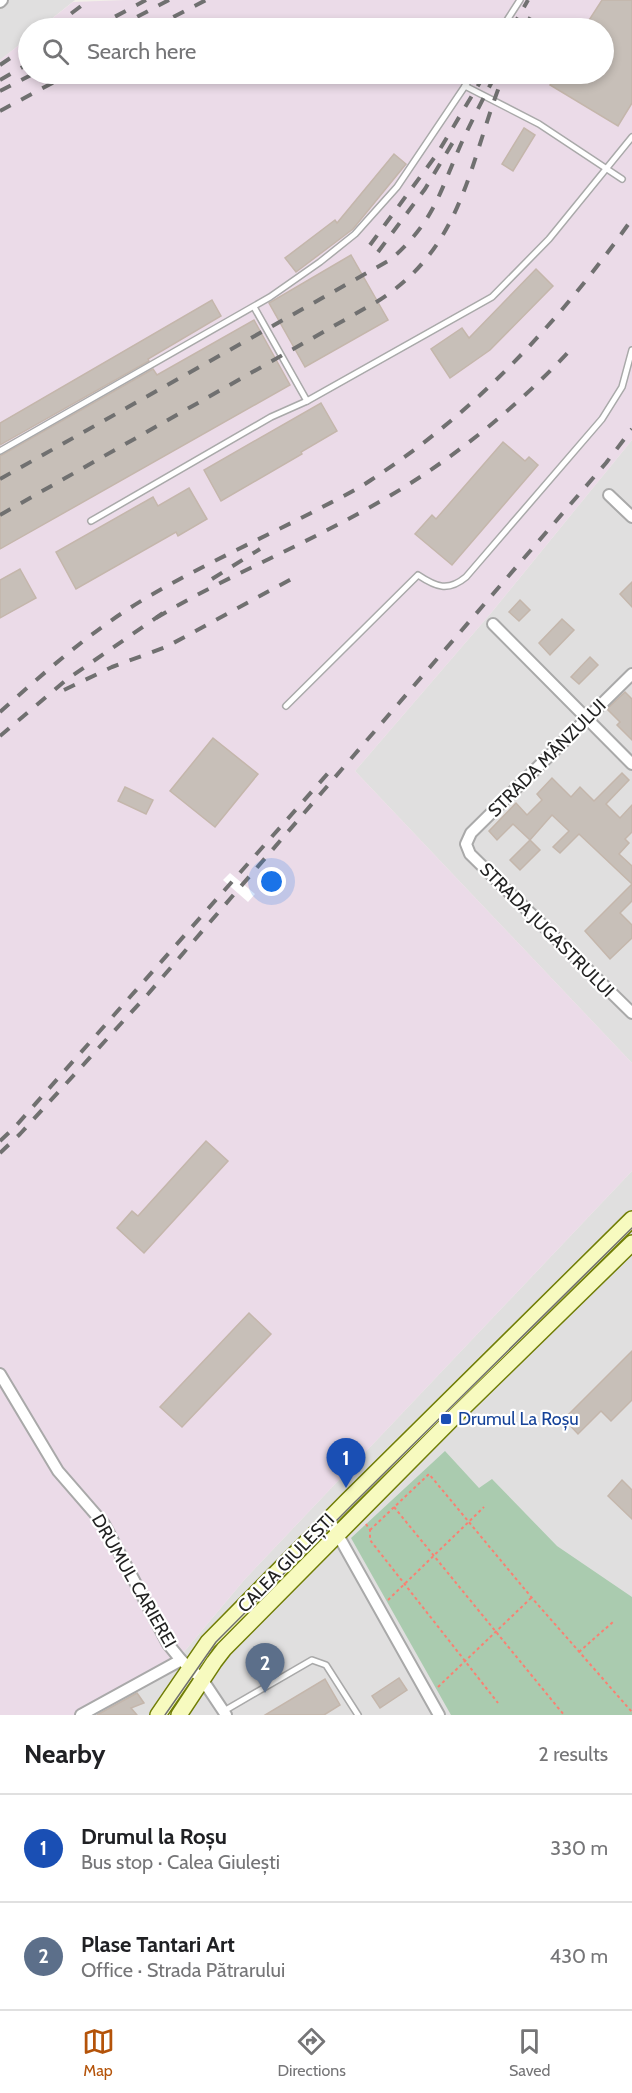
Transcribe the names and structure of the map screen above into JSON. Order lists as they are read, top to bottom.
{
  "streets": {
    "main road": ["CALEA GIULEȘTI"],
    "street": ["STRADA MÂNZULUI", "STRADA JUGASTRULUI", "DRUMUL CARIEREI"]
  },
  "crossings": [
    ["STRADA MÂNZULUI", "STRADA JUGASTRULUI"],
    ["CALEA GIULEȘTI", "DRUMUL CARIEREI"]
  ],
  "places": {
    "transit": ["Drumul La Roșu"]
  },
  "page": {
    "search": "Search here",
    "pins": ["1", "2"],
    "heading": ["Nearby", "2 results"],
    "list": [
      {
        "mark": "1",
        "name": "Drumul la Roșu",
        "note": "Bus stop · Calea Giulești",
        "value": "330 m"
      },
      {
        "mark": "2",
        "name": "Plase Tantari Art",
        "note": "Office · Strada Pătrarului",
        "value": "430 m"
      }
    ],
    "nav": ["Map", "Directions", "Saved"]
  }
}
